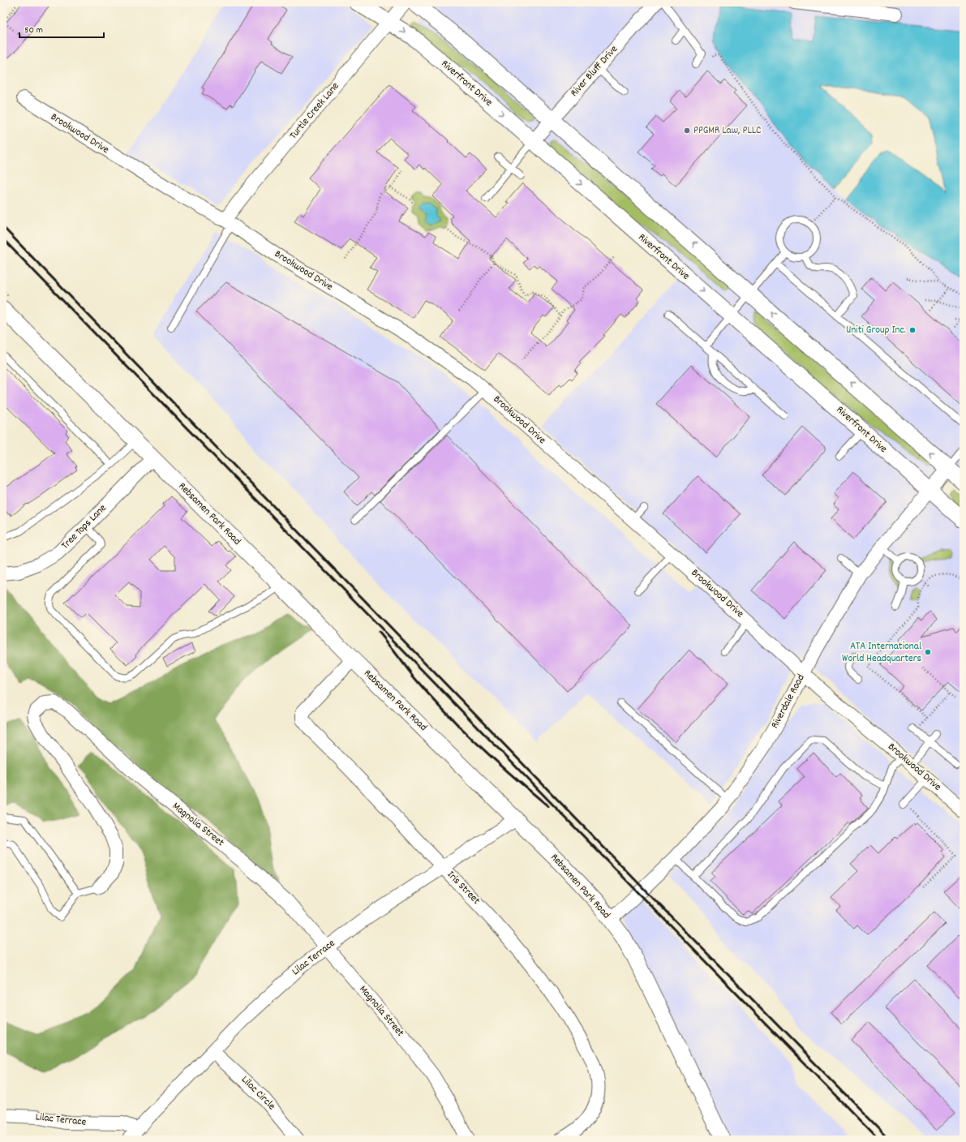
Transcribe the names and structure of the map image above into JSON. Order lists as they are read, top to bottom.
{
  "streets": {
    "street": [
      "River Bluff Drive",
      "Riverfront Drive",
      "Turtle Creek Lane",
      "Brookwood Drive",
      "Rebsamen Park Road",
      "Tree Tops Lane",
      "Riverdale Road",
      "Magnolia Street",
      "Iris Street",
      "Lilac Terrace",
      "Lilac Circle"
    ]
  },
  "crossings": [
    ["River Bluff Drive", "Riverfront Drive"],
    ["Riverfront Drive", "Turtle Creek Lane"],
    ["Riverfront Drive", "Riverdale Road"],
    ["Turtle Creek Lane", "Brookwood Drive"],
    ["Brookwood Drive", "Riverdale Road"],
    ["Rebsamen Park Road", "Tree Tops Lane"],
    ["Rebsamen Park Road", "Riverdale Road"],
    ["Rebsamen Park Road", "Iris Street"],
    ["Rebsamen Park Road", "Lilac Terrace"],
    ["Magnolia Street", "Lilac Terrace"],
    ["Iris Street", "Lilac Terrace"],
    ["Lilac Terrace", "Lilac Circle"]
  ],
  "places": ["PPGMR Law, PLLC", "Uniti Group Inc.", "ATA International World Headquarters"],
  "scale_bar": "50 m"
}
